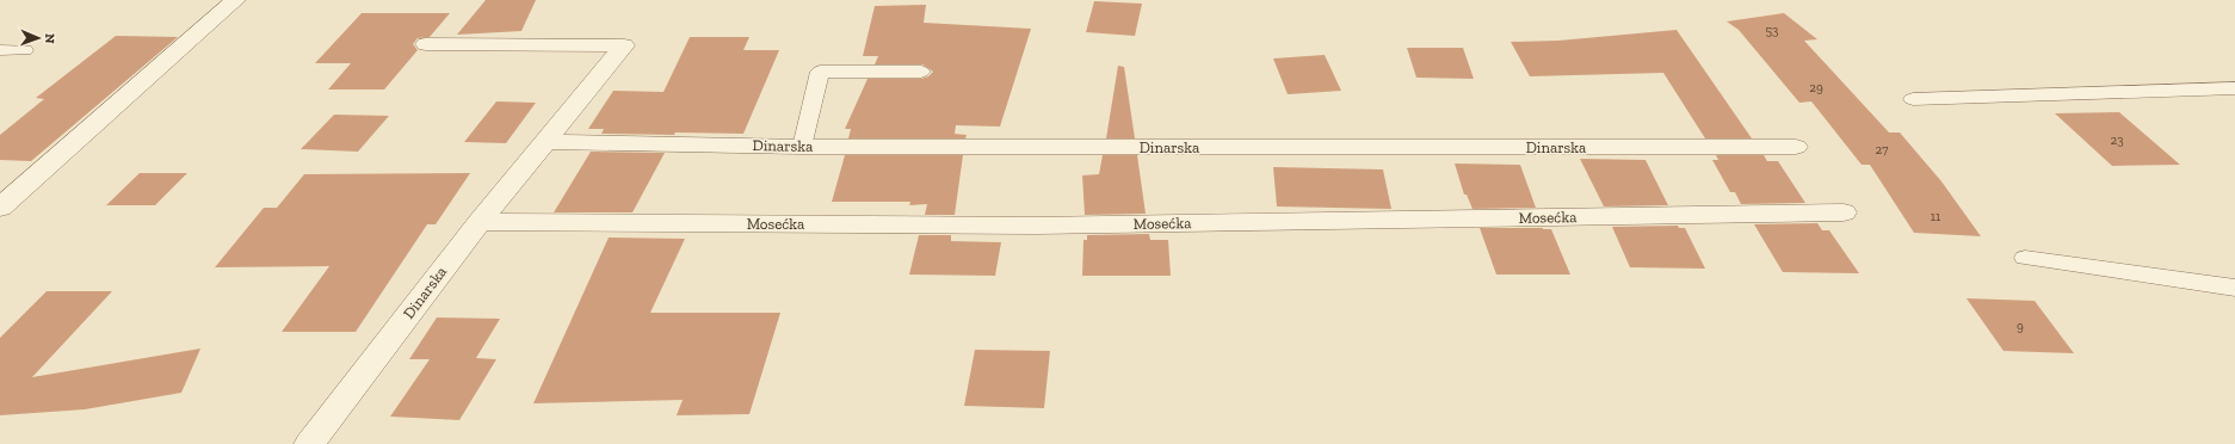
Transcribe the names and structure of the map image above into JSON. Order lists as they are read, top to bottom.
{
  "streets": {
    "street": ["Dinarska", "Mosećka"]
  },
  "crossings": [
    ["Dinarska", "Mosećka"]
  ],
  "house_numbers": [
    "53",
    "29",
    "23",
    "27",
    "11",
    "9"
  ],
  "north": "right"
}
